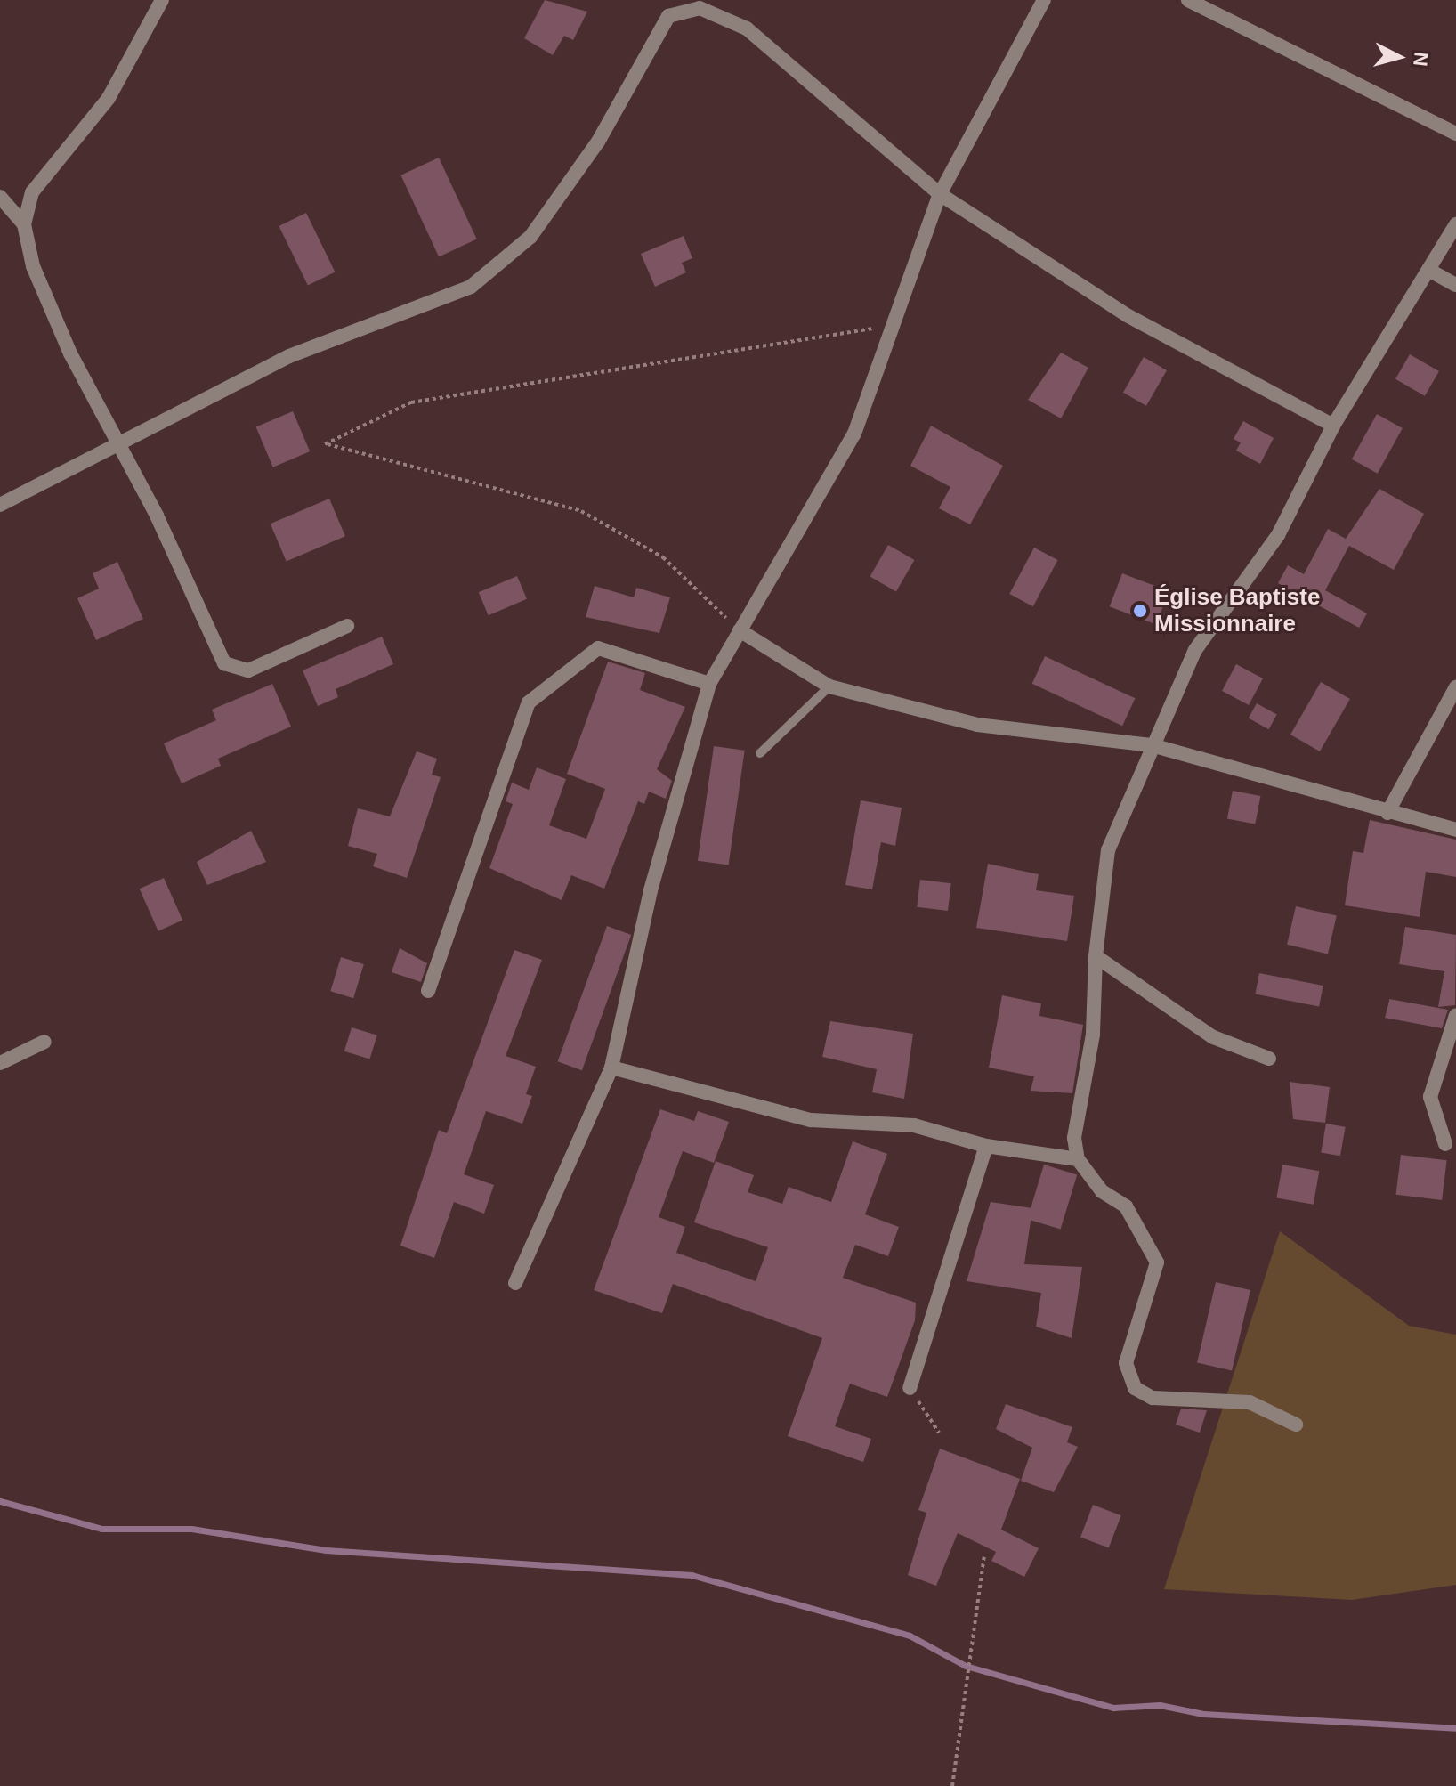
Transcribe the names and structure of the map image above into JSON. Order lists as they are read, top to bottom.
{
  "places": ["Église Baptiste Missionnaire"],
  "north": "right"
}
